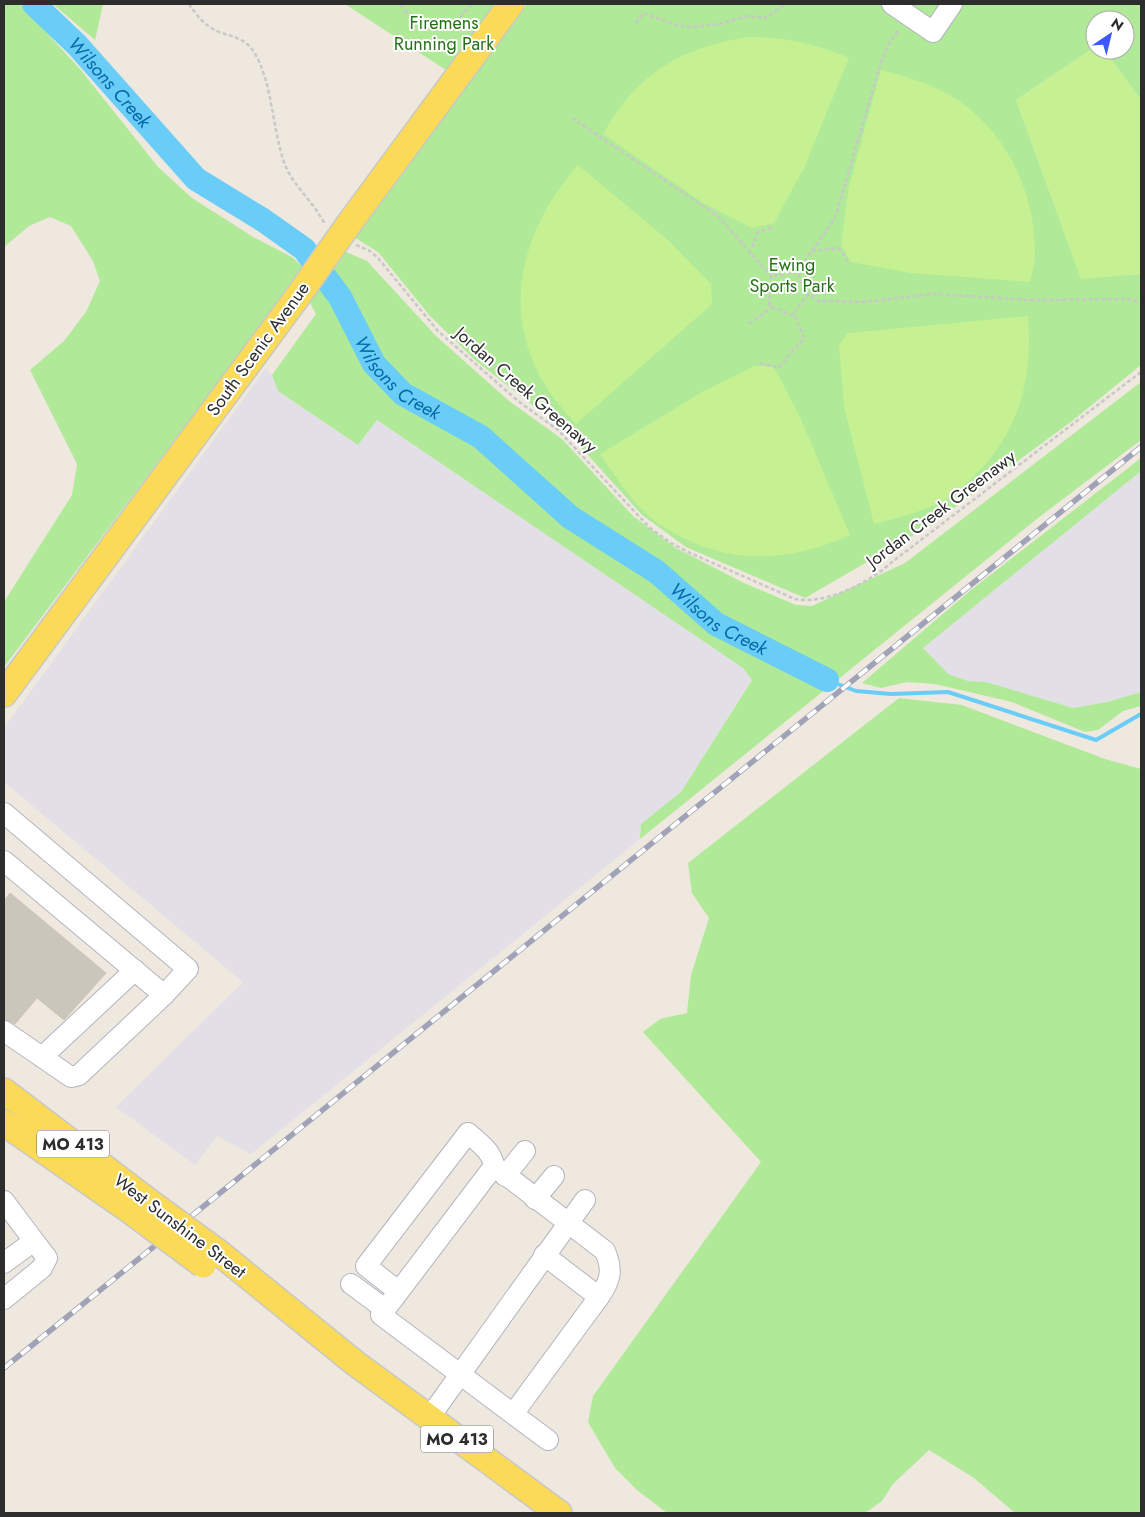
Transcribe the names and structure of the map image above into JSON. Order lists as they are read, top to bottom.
{
  "streets": {
    "main road": ["South Scenic Avenue", "MO 413", "West Sunshine Street"],
    "path": ["Jordan Creek Greenawy"]
  },
  "crossings": [
    ["South Scenic Avenue", "Jordan Creek Greenawy"]
  ],
  "water": ["Wilsons Creek"],
  "parks": ["Firemens Running Park", "Ewing Sports Park"],
  "north": "top right"
}
